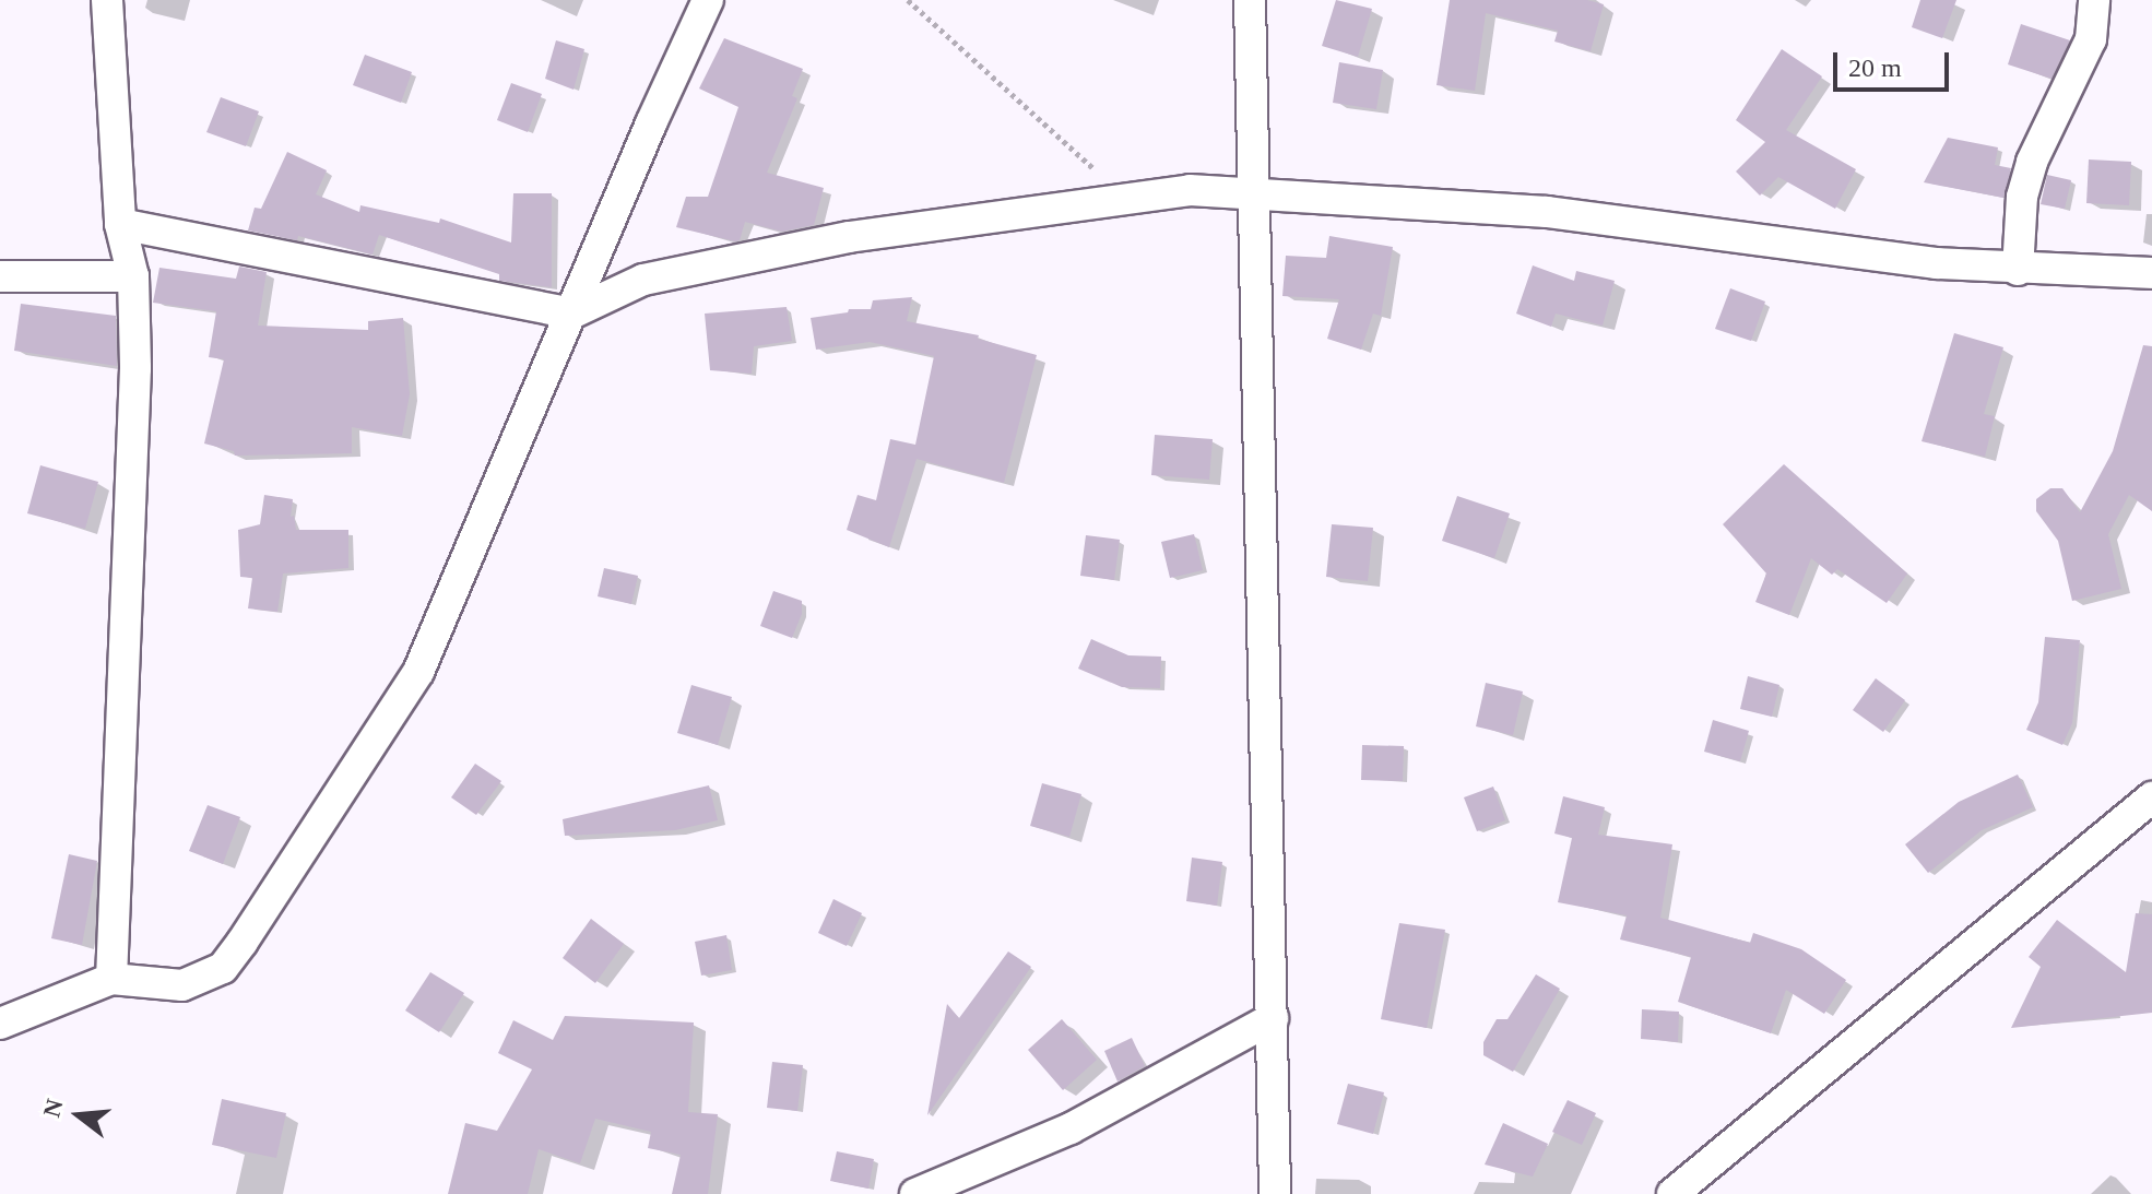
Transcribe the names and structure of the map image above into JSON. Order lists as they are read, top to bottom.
{
  "scale_bar": "20 m",
  "north": "left"
}
